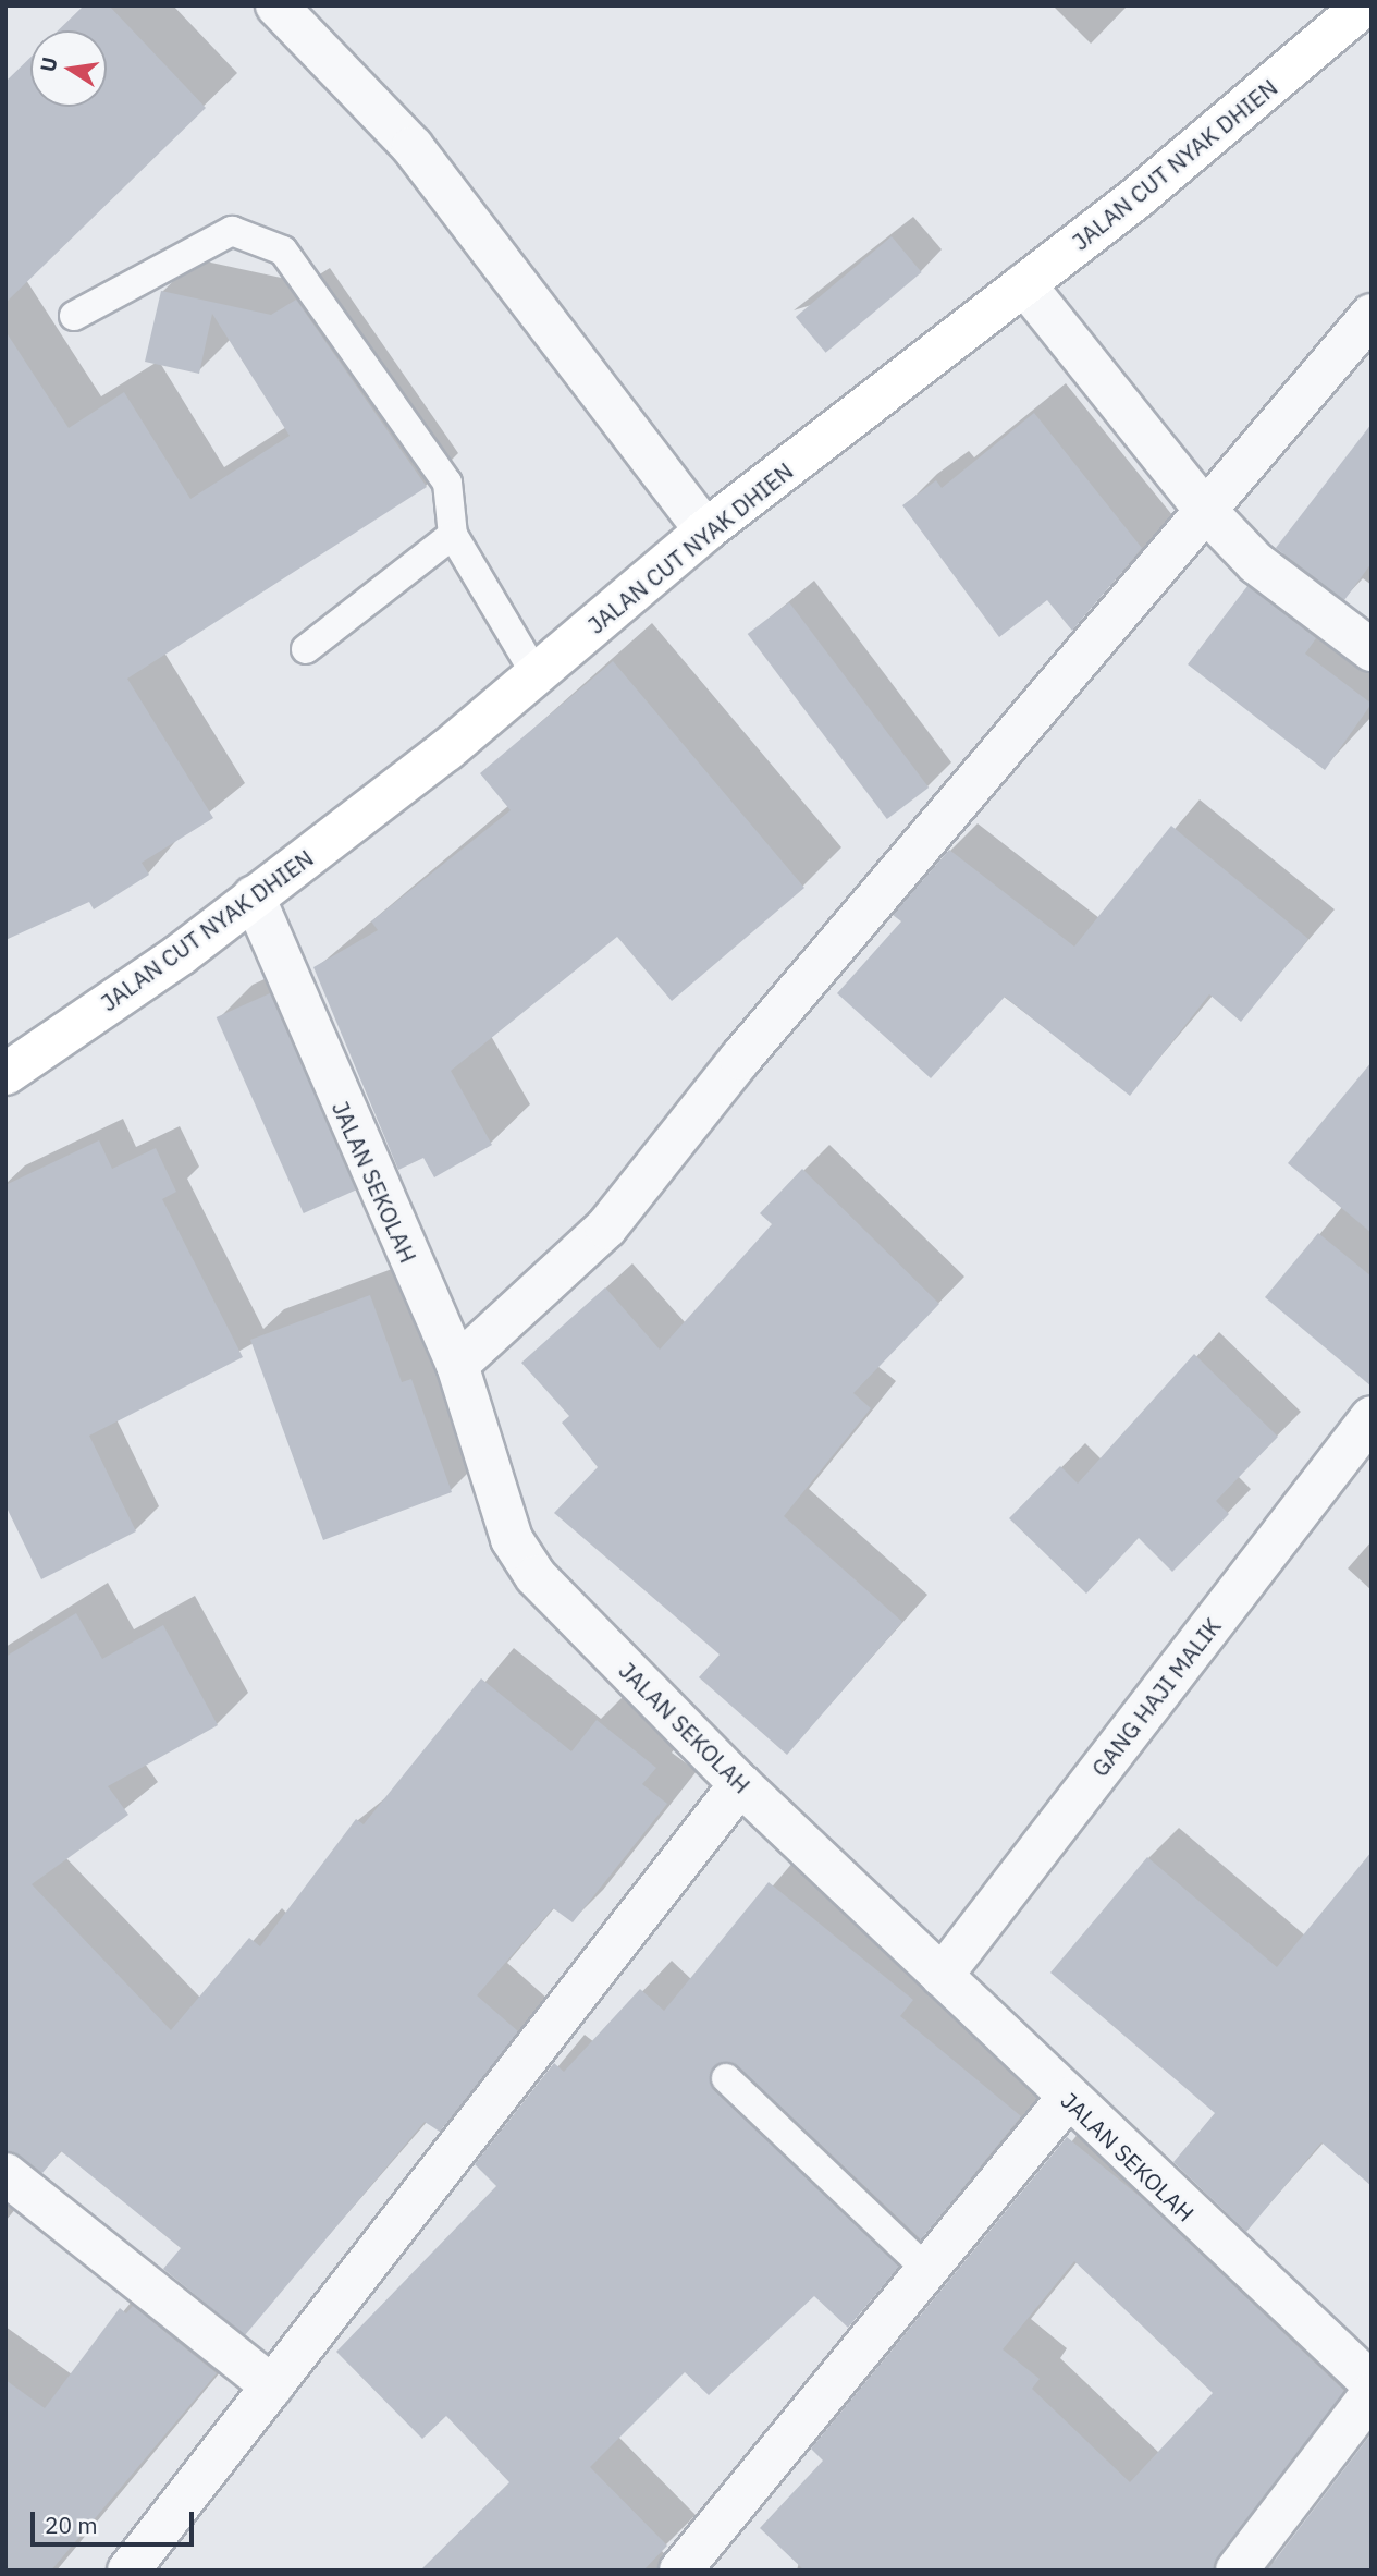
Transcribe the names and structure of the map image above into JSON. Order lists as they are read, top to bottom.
{
  "streets": {
    "main road": ["JALAN CUT NYAK DHIEN"],
    "street": ["JALAN SEKOLAH", "GANG HAJI MALIK"]
  },
  "crossings": [
    ["JALAN CUT NYAK DHIEN", "JALAN SEKOLAH"],
    ["JALAN SEKOLAH", "GANG HAJI MALIK"]
  ],
  "scale_bar": "20 m",
  "north": "left"
}
